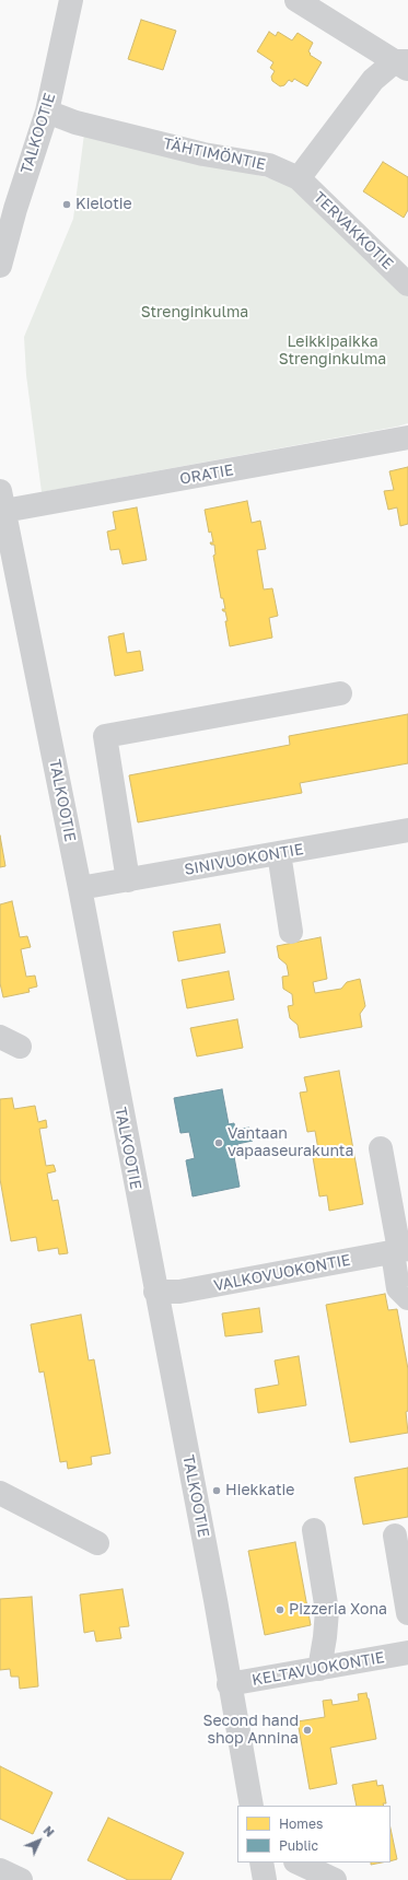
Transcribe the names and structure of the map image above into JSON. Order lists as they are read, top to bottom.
{
  "streets": {
    "street": [
      "TALKOOTIE",
      "TÄHTIMÖNTIE",
      "TERVAKKOTIE",
      "ORATIE",
      "SINIVUOKONTIE",
      "VALKOVUOKONTIE",
      "KELTAVUOKONTIE"
    ]
  },
  "crossings": [
    ["TALKOOTIE", "TÄHTIMÖNTIE"],
    ["TALKOOTIE", "ORATIE"],
    ["TALKOOTIE", "SINIVUOKONTIE"],
    ["TALKOOTIE", "VALKOVUOKONTIE"],
    ["TALKOOTIE", "KELTAVUOKONTIE"],
    ["TÄHTIMÖNTIE", "TERVAKKOTIE"]
  ],
  "parks": ["Strenginkulma", "Leikkipaikka Strenginkulma"],
  "places": [
    "Kielotie",
    "Vantaan vapaaseurakunta",
    "Hiekkatie",
    "Pizzeria Xona",
    "Second hand shop Annina"
  ],
  "legend": ["Homes", "Public"],
  "north": "top right"
}
